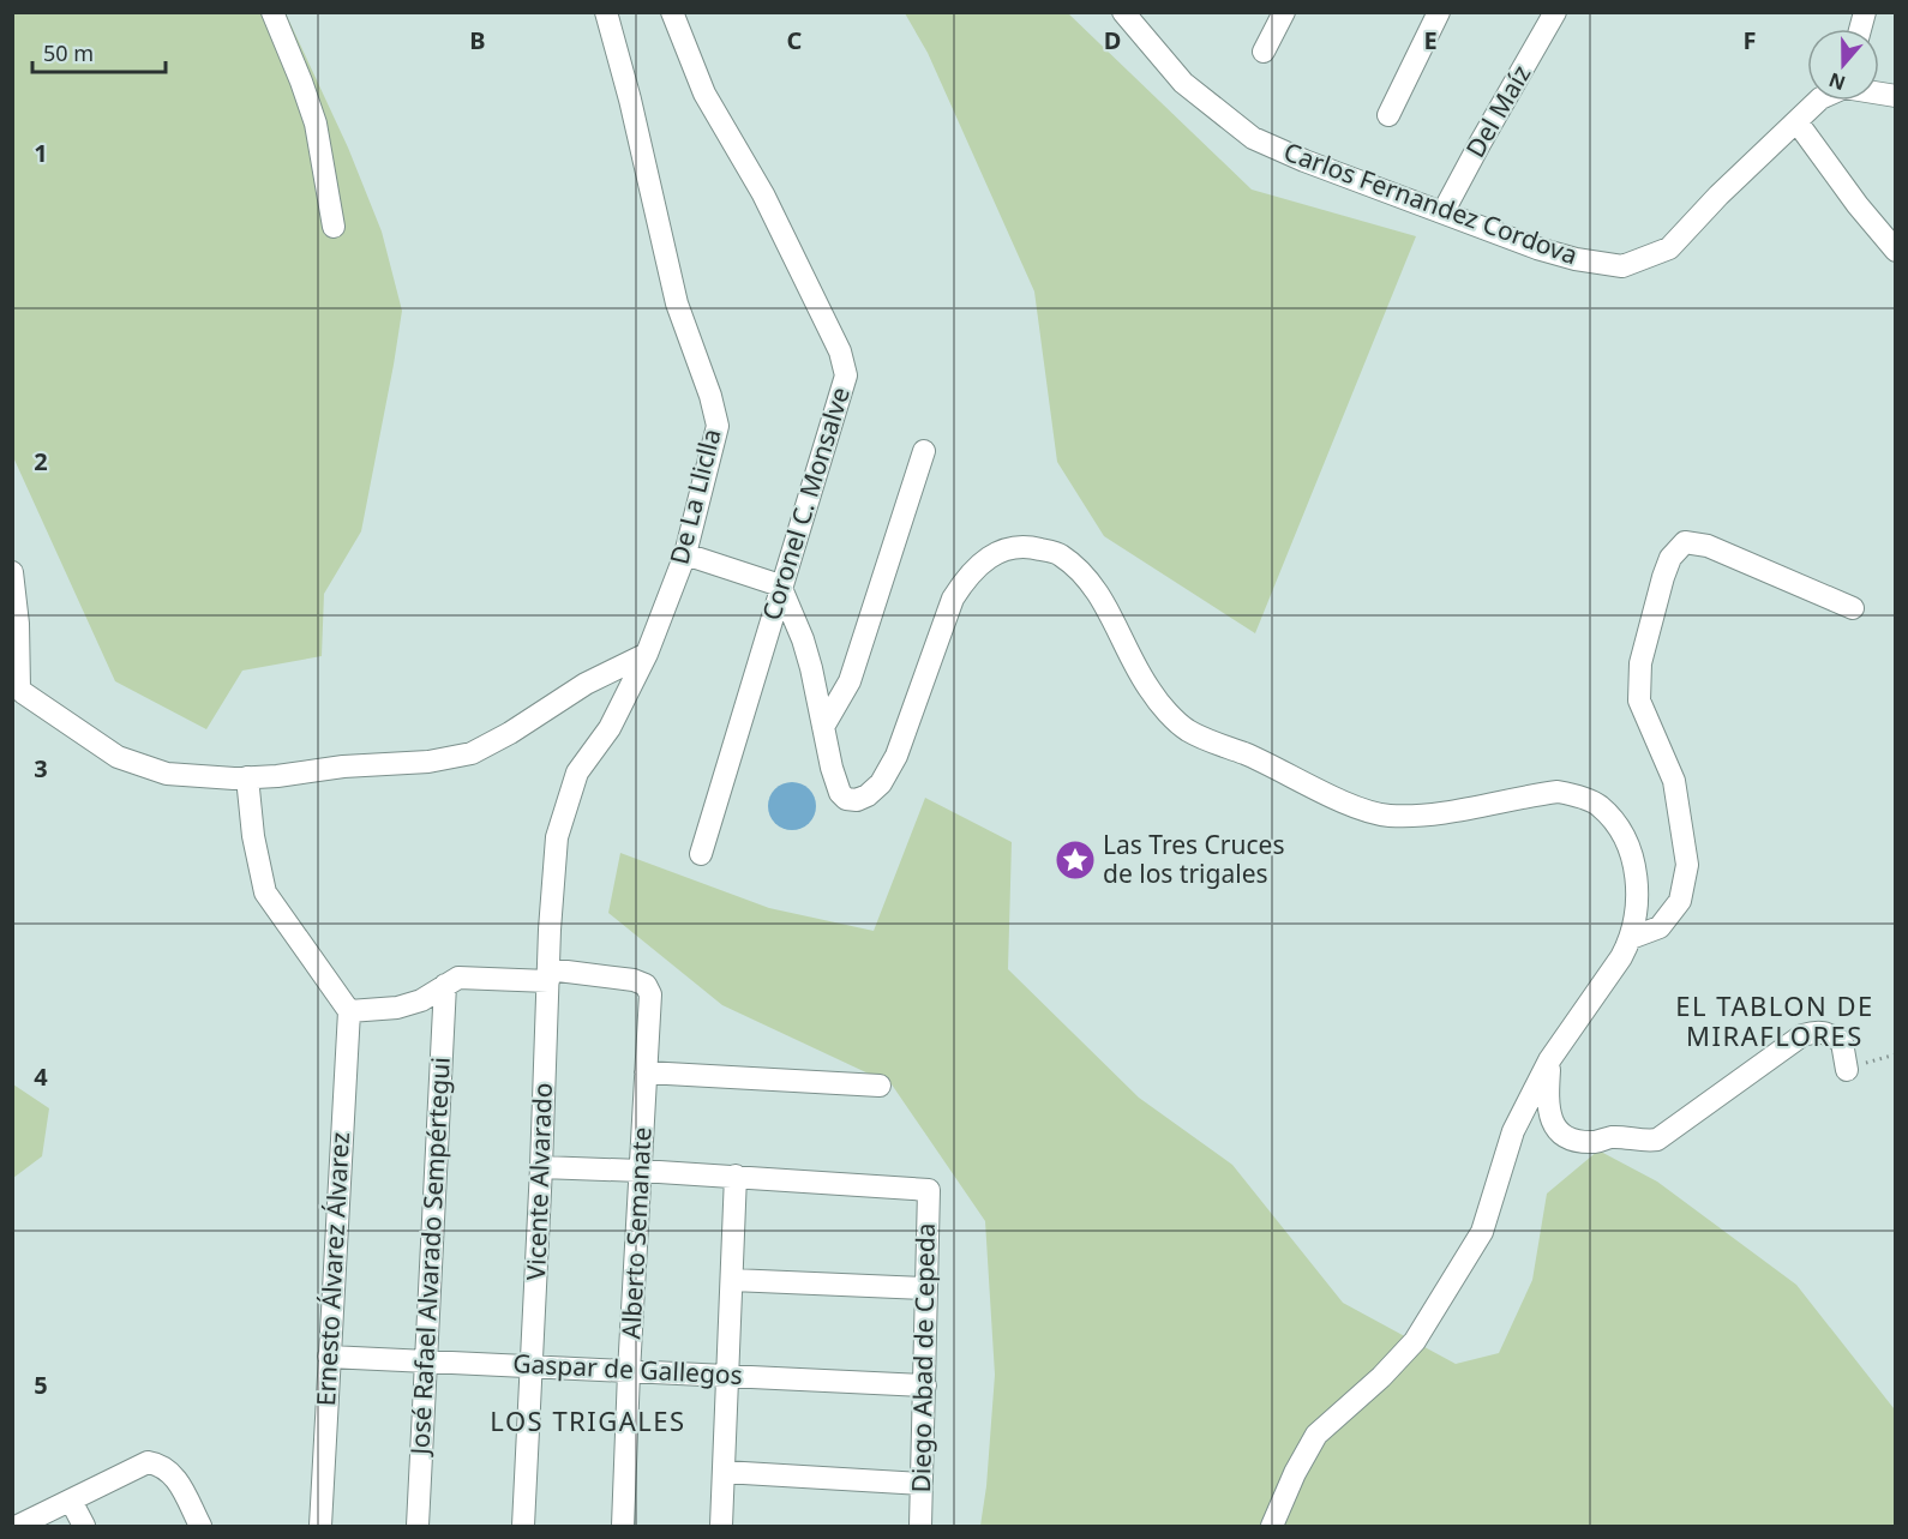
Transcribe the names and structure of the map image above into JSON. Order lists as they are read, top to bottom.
{
  "streets": {
    "street": [
      "Del Maíz",
      "Carlos Fernandez Cordova",
      "De La Lliclla",
      "Coronel C. Monsalve",
      "Vicente Alvarado",
      "Alberto Semanate",
      "José Rafael Alvarado Sempértegui",
      "Ernesto Álvarez Álvarez",
      "Diego Abad de Cepeda",
      "Gaspar de Gallegos"
    ]
  },
  "crossings": [
    ["Del Maíz", "Carlos Fernandez Cordova"],
    ["De La Lliclla", "Vicente Alvarado"],
    ["Vicente Alvarado", "Alberto Semanate"],
    ["Vicente Alvarado", "Gaspar de Gallegos"],
    ["Alberto Semanate", "Gaspar de Gallegos"],
    ["José Rafael Alvarado Sempértegui", "Gaspar de Gallegos"],
    ["Ernesto Álvarez Álvarez", "Gaspar de Gallegos"],
    ["Diego Abad de Cepeda", "Gaspar de Gallegos"]
  ],
  "districts": ["EL TABLON DE MIRAFLORES", "LOS TRIGALES"],
  "places": {
    "place": ["Las Tres Cruces de los trigales"]
  },
  "scale_bar": "50 m",
  "north": "bottom",
  "grid": {
    "columns": [
      "B",
      "C",
      "D",
      "E",
      "F"
    ],
    "rows": [
      "1",
      "2",
      "3",
      "4",
      "5"
    ]
  }
}
